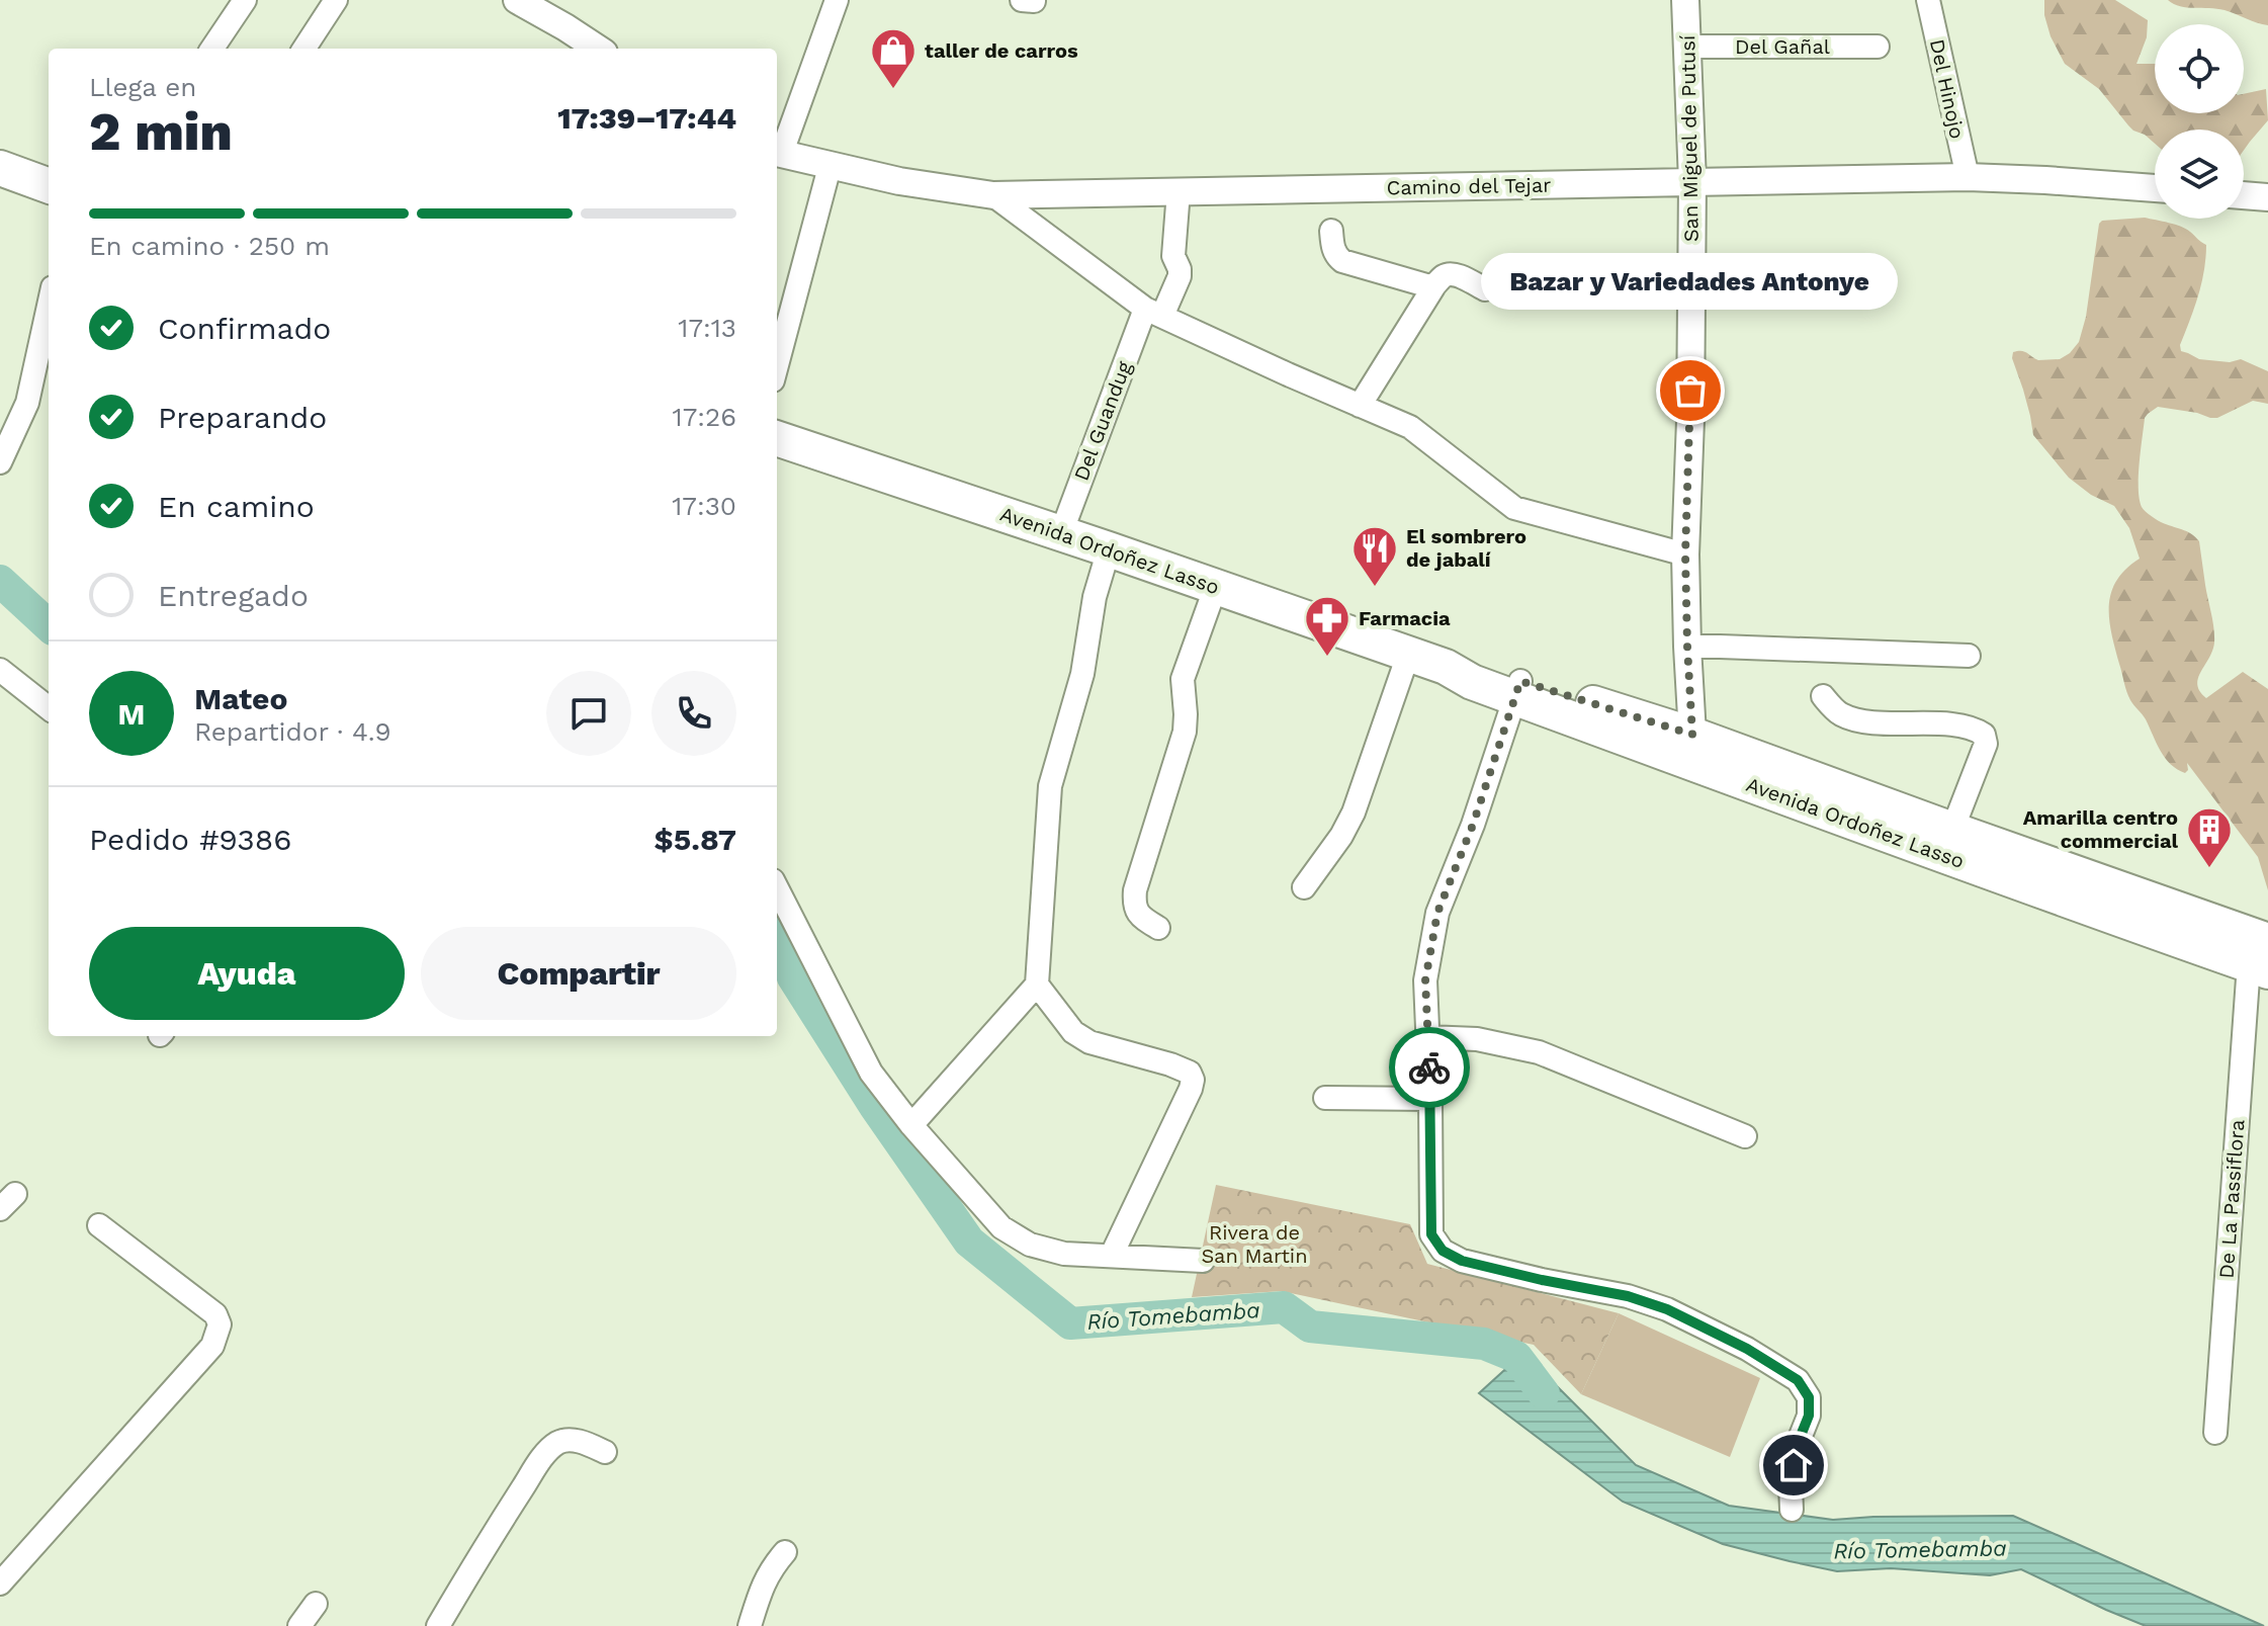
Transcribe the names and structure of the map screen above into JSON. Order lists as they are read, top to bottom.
{
  "streets": {
    "main road": ["Avenida Ordoñez Lasso"],
    "street": [
      "Del Gañal",
      "Del Hinojo",
      "San Miguel de Putusí",
      "Camino del Tejar",
      "Del Guandug",
      "De La Passiflora"
    ]
  },
  "crossings": [
    ["Del Gañal", "San Miguel de Putusí"],
    ["Del Hinojo", "Camino del Tejar"],
    ["San Miguel de Putusí", "Camino del Tejar"],
    ["San Miguel de Putusí", "Avenida Ordoñez Lasso"],
    ["Camino del Tejar", "Del Guandug"],
    ["Del Guandug", "Avenida Ordoñez Lasso"],
    ["Avenida Ordoñez Lasso", "De La Passiflora"]
  ],
  "water": ["Río Tomebamba"],
  "parks": ["Rivera de San Martin"],
  "places": {
    "shop": ["taller de carros"],
    "other": ["Bazar y Variedades Antonye"],
    "restaurant": ["El sombrero de jabalí"],
    "pharmacy": ["Farmacia"],
    "building": ["Amarilla centro commercial"]
  },
  "page": {
    "heading": ["2 min", "Llega en", "17:39–17:44"],
    "panel": [
      "Mateo",
      "Repartidor · 4.9",
      "Pedido #9386",
      "$5.87"
    ],
    "bar": "En camino · 250 m",
    "bubble": "Bazar y Variedades Antonye",
    "list": [
      ["Confirmado", "17:13"],
      ["Preparando", "17:26"],
      ["En camino", "17:30"],
      "Entregado"
    ],
    "round": "M",
    "buttons": ["Ayuda", "Compartir"]
  }
}
